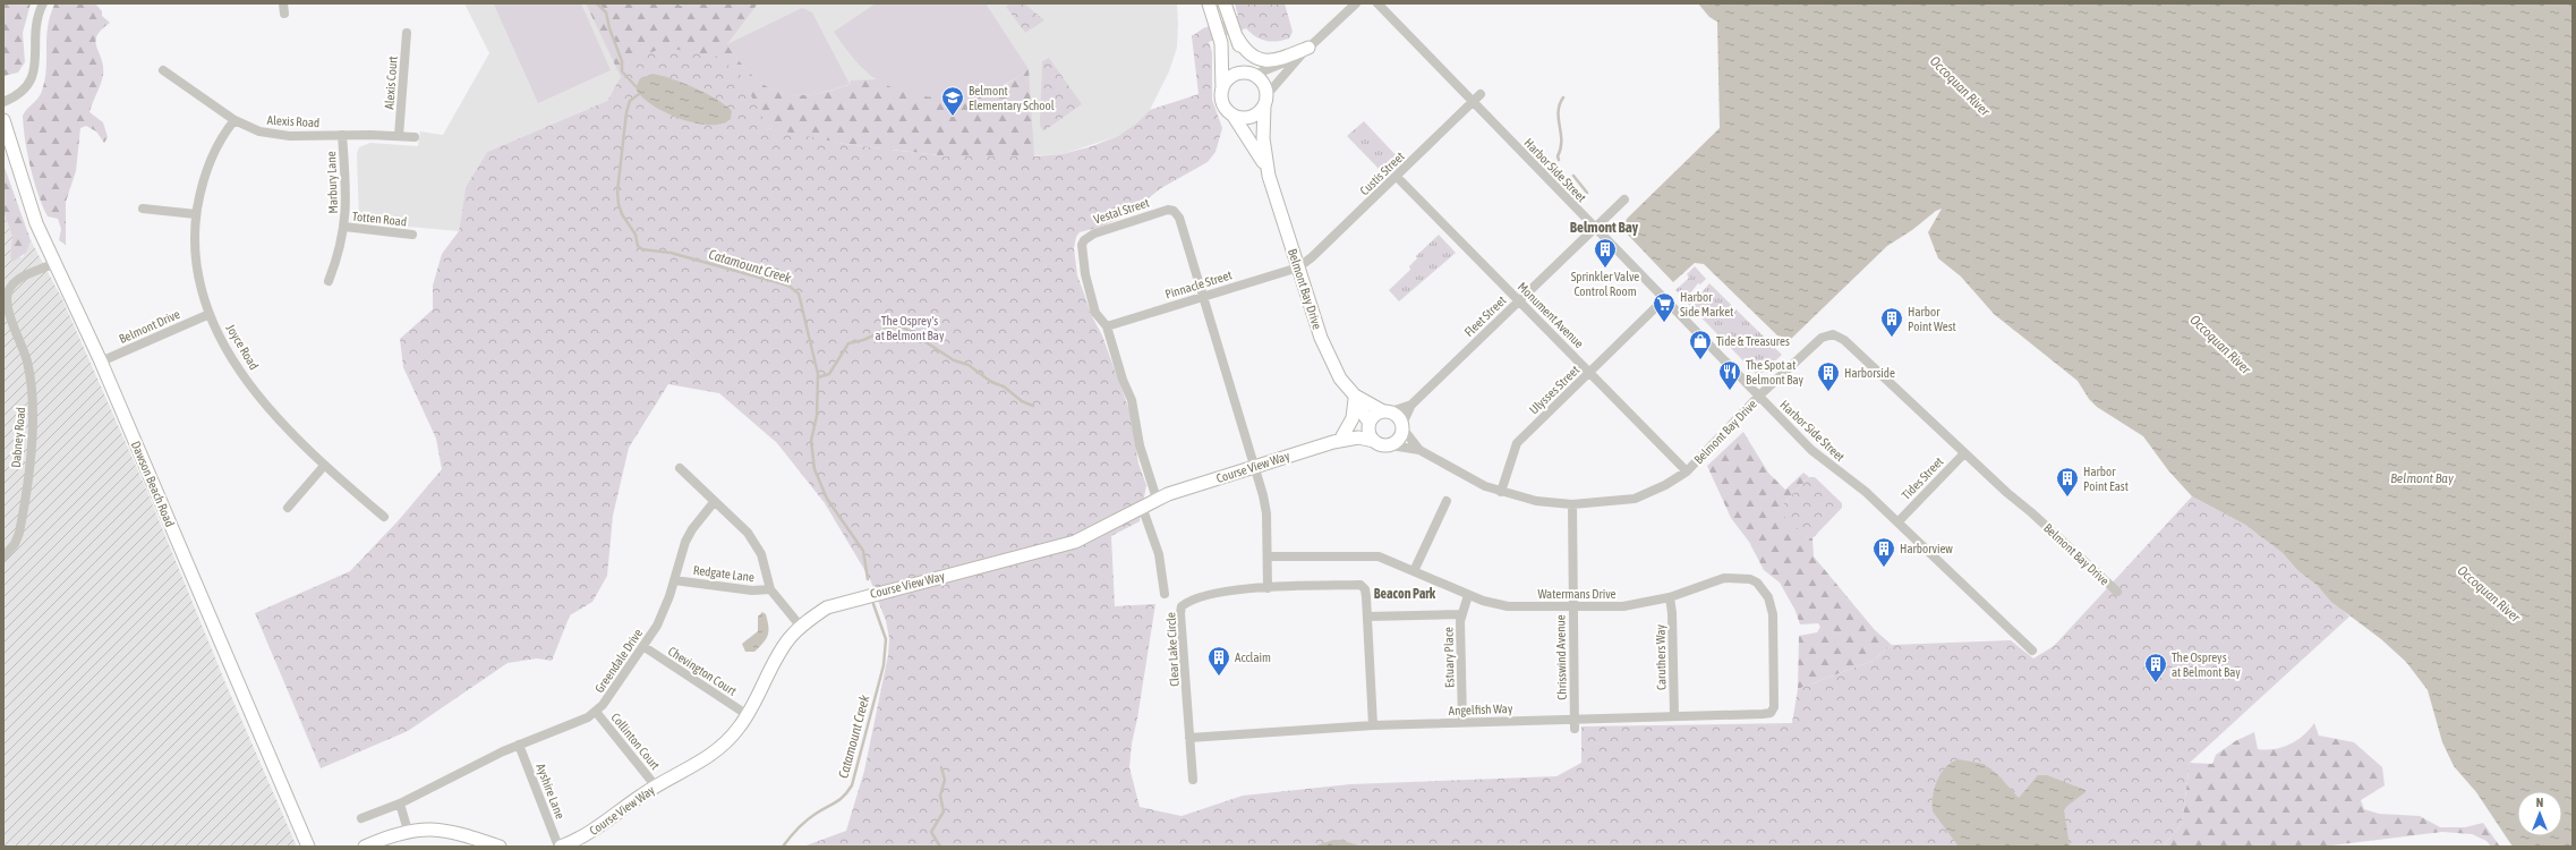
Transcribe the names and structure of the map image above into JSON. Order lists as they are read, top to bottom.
{
  "streets": {
    "street": [
      "Alexis Court",
      "Alexis Road",
      "Harbor Side Street",
      "Custis Street",
      "Marbury Lane",
      "Vestal Street",
      "Totten Road",
      "Pinnacle Street",
      "Belmont Bay Drive",
      "Monument Avenue",
      "Fleet Street",
      "Belmont Drive",
      "Joyce Road",
      "Ulysses Street",
      "Dabney Road",
      "Course View Way",
      "Tides Street",
      "Dawson Beach Road",
      "Redgate Lane",
      "Watermans Drive",
      "Clear Lake Circle",
      "Estuary Place",
      "Chrisswind Avenue",
      "Caruthers Way",
      "Greendale Drive",
      "Chevington Court",
      "Angelfish Way",
      "Collinton Court",
      "Ayshire Lane"
    ]
  },
  "crossings": [
    ["Alexis Court", "Alexis Road"],
    ["Alexis Road", "Marbury Lane"],
    ["Alexis Road", "Joyce Road"],
    ["Harbor Side Street", "Custis Street"],
    ["Harbor Side Street", "Belmont Bay Drive"],
    ["Harbor Side Street", "Fleet Street"],
    ["Harbor Side Street", "Ulysses Street"],
    ["Harbor Side Street", "Tides Street"],
    ["Custis Street", "Pinnacle Street"],
    ["Custis Street", "Belmont Bay Drive"],
    ["Custis Street", "Monument Avenue"],
    ["Marbury Lane", "Totten Road"],
    ["Vestal Street", "Pinnacle Street"],
    ["Vestal Street", "Course View Way"],
    ["Pinnacle Street", "Belmont Bay Drive"],
    ["Belmont Bay Drive", "Monument Avenue"],
    ["Belmont Bay Drive", "Fleet Street"],
    ["Belmont Bay Drive", "Ulysses Street"],
    ["Belmont Bay Drive", "Course View Way"],
    ["Belmont Bay Drive", "Tides Street"],
    ["Belmont Bay Drive", "Chrisswind Avenue"],
    ["Monument Avenue", "Fleet Street"],
    ["Monument Avenue", "Ulysses Street"],
    ["Fleet Street", "Course View Way"],
    ["Belmont Drive", "Joyce Road"],
    ["Belmont Drive", "Dawson Beach Road"],
    ["Dabney Road", "Dawson Beach Road"],
    ["Course View Way", "Chevington Court"],
    ["Course View Way", "Collinton Court"],
    ["Course View Way", "Ayshire Lane"],
    ["Redgate Lane", "Greendale Drive"],
    ["Watermans Drive", "Estuary Place"],
    ["Watermans Drive", "Chrisswind Avenue"],
    ["Watermans Drive", "Caruthers Way"],
    ["Watermans Drive", "Angelfish Way"],
    ["Clear Lake Circle", "Angelfish Way"],
    ["Estuary Place", "Angelfish Way"],
    ["Chrisswind Avenue", "Angelfish Way"],
    ["Caruthers Way", "Angelfish Way"],
    ["Greendale Drive", "Chevington Court"],
    ["Greendale Drive", "Collinton Court"],
    ["Greendale Drive", "Ayshire Lane"]
  ],
  "districts": ["Belmont Bay", "Beacon Park"],
  "water": ["Occoquan River", "Catamount Creek", "Belmont Bay"],
  "parks": ["The Osprey's at Belmont Bay"],
  "places": {
    "school or university": ["Belmont Elementary School"],
    "building": [
      "Sprinkler Valve Control Room",
      "Harbor Point West",
      "Harborside",
      "Harbor Point East",
      "Harborview",
      "Acclaim",
      "The Ospreys at Belmont Bay"
    ],
    "supermarket": ["Harbor Side Market"],
    "shop": ["Tide & Treasures"],
    "restaurant": ["The Spot at Belmont Bay"]
  },
  "north": "top"
}
